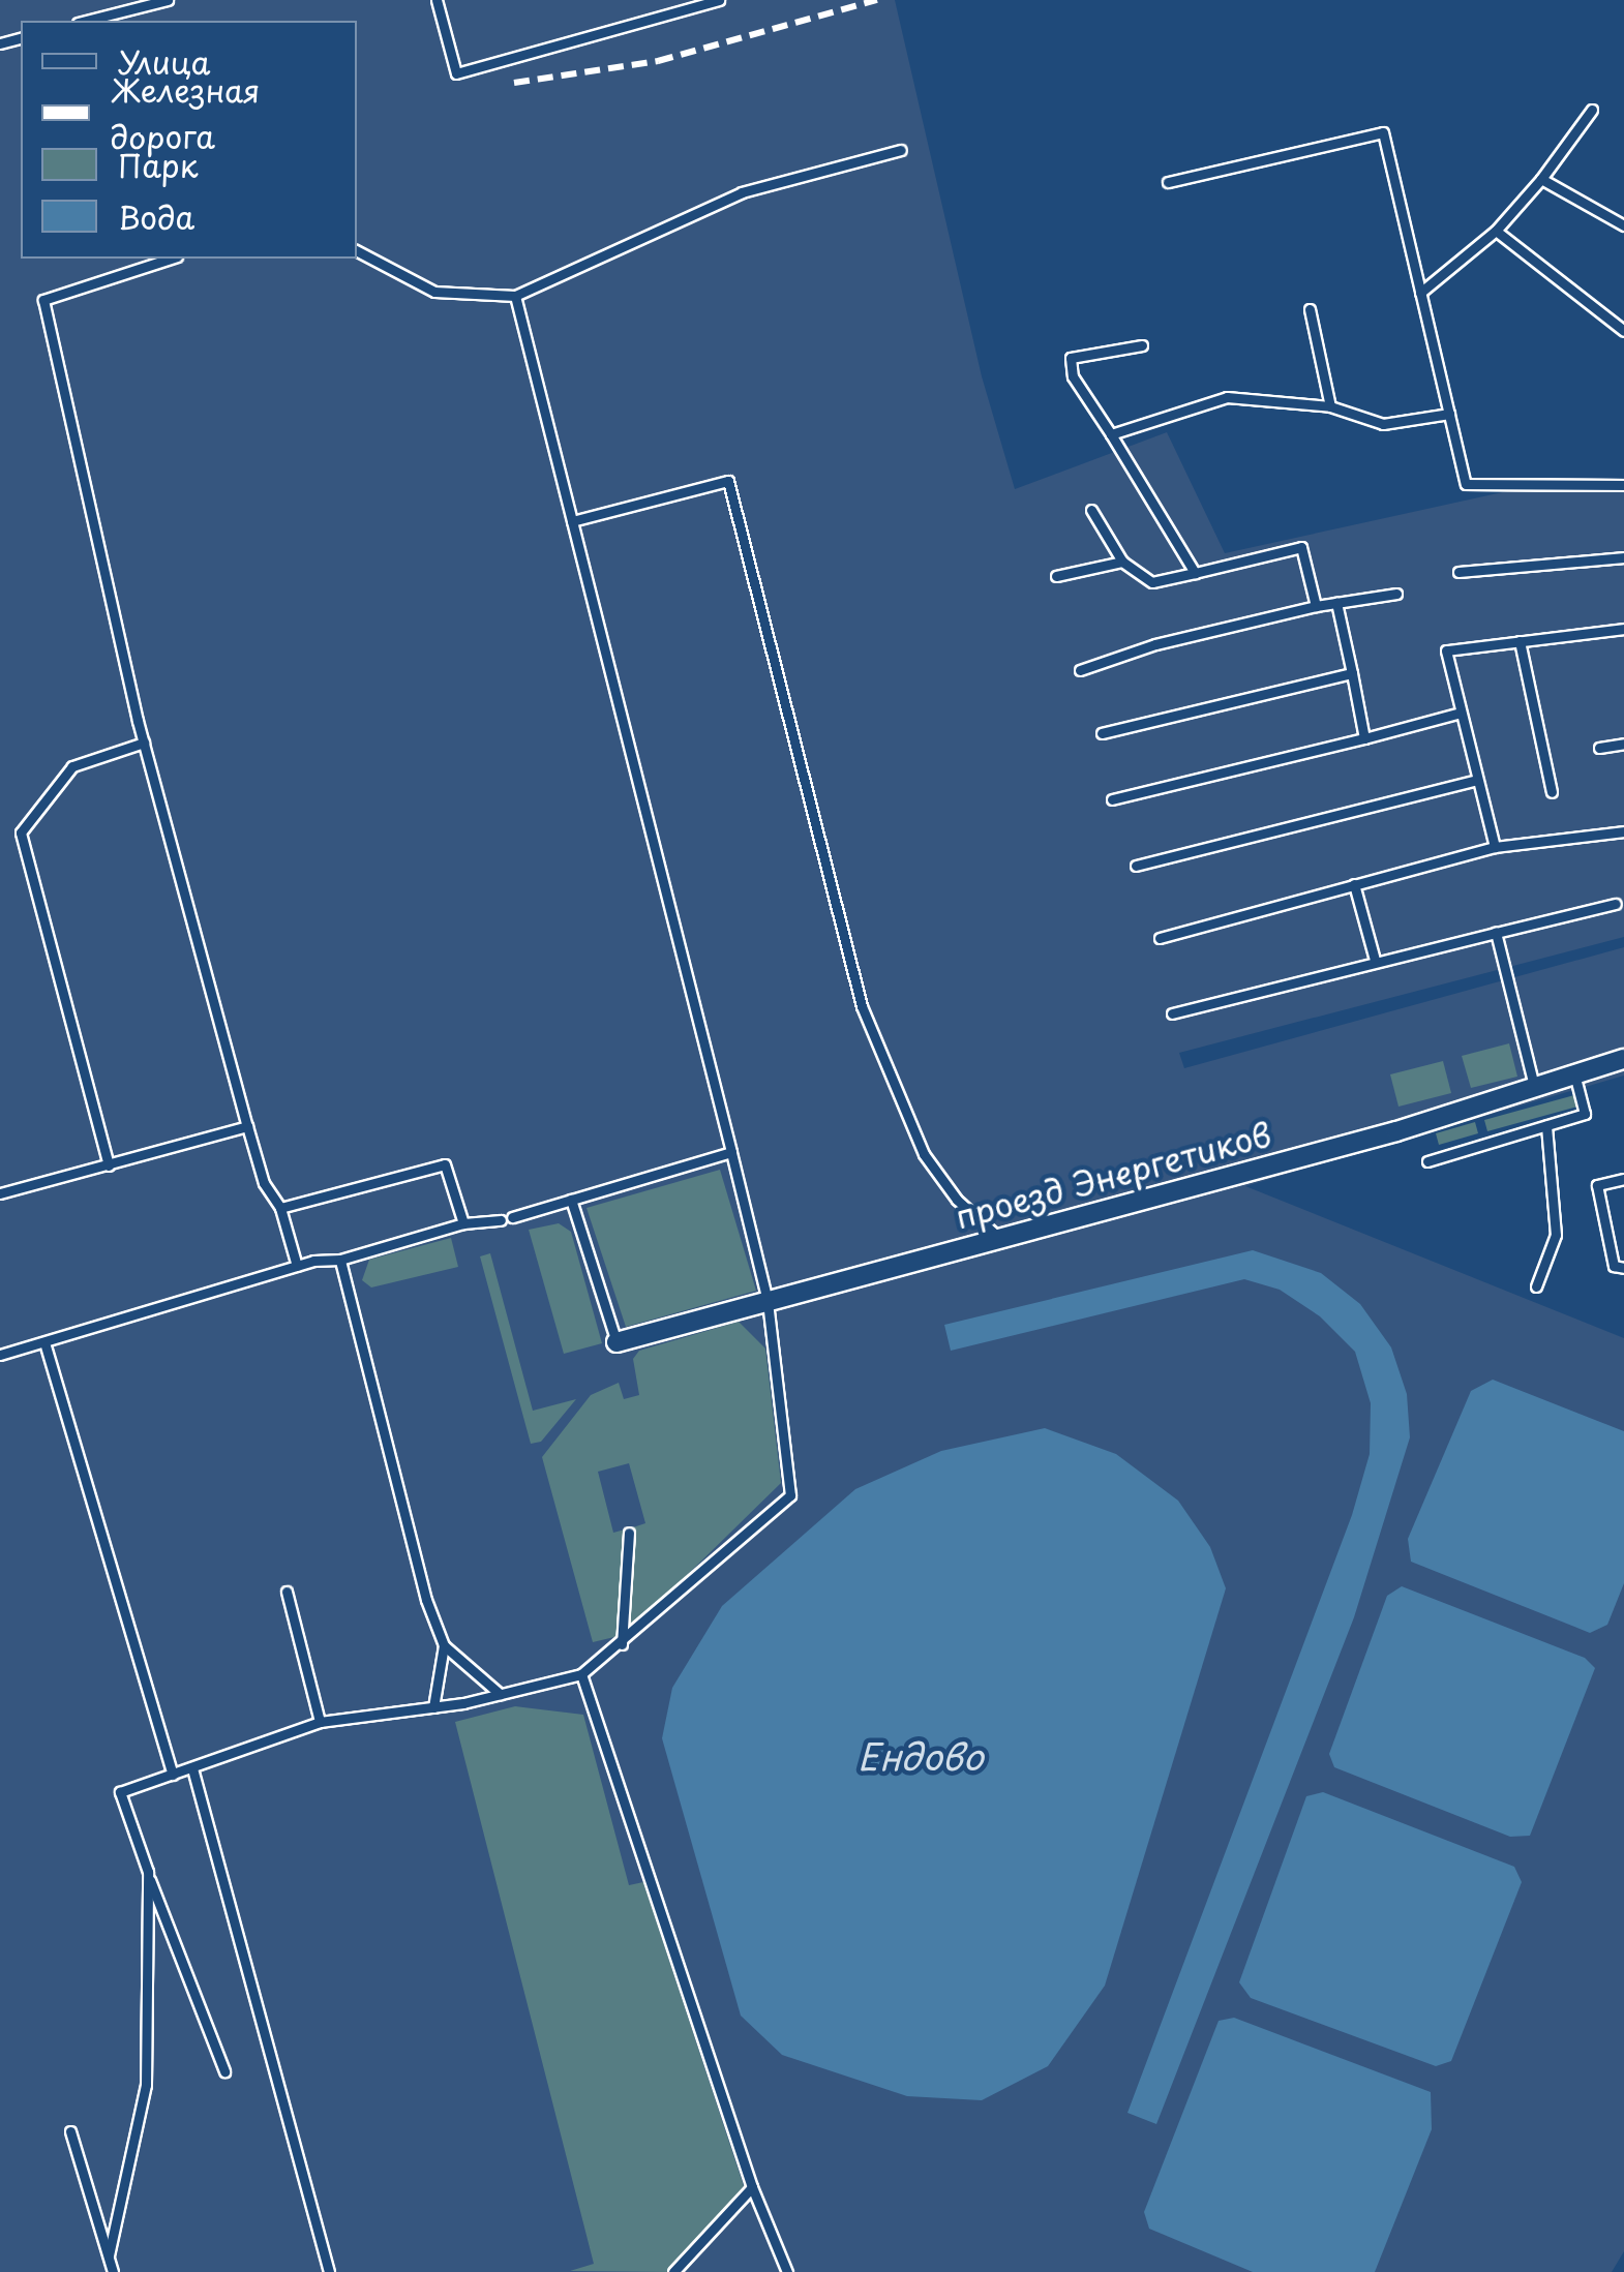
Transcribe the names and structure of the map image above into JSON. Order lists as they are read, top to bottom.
{
  "streets": {
    "street": ["проезд Энергетиков"]
  },
  "water": ["Ендово"],
  "legend": [
    "Улица",
    "Железная дорога",
    "Парк",
    "Вода"
  ]
}
